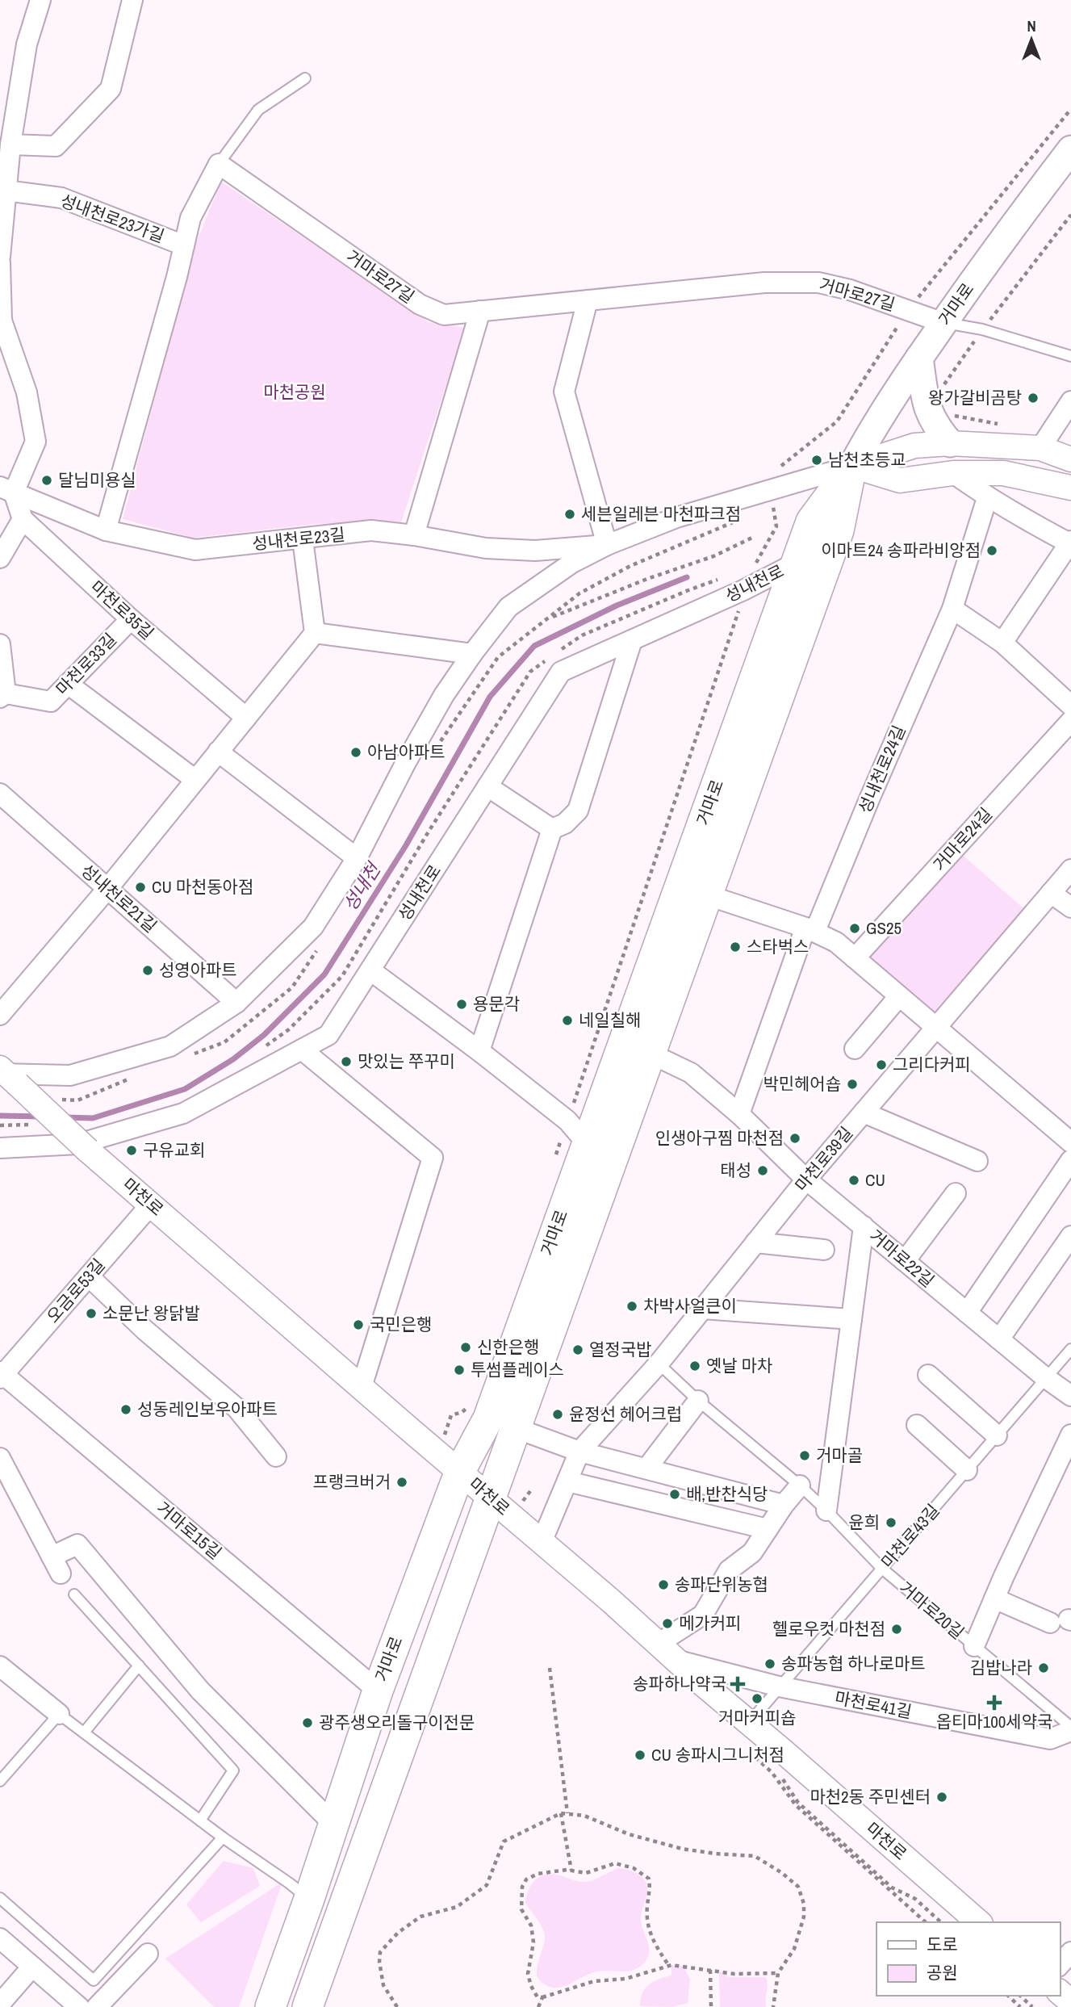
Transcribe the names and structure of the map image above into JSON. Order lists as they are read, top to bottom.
{
  "streets": {
    "main road": ["거마로"],
    "street": [
      "성내천로23가길",
      "거마로27길",
      "성내천로23길",
      "성내천로",
      "마천로35길",
      "마천로33길",
      "성내천로24길",
      "거마로24길",
      "성내천로21길",
      "마천로39길",
      "마천로",
      "거마로22길",
      "오금로53길",
      "거마로15길",
      "마천로41길"
    ],
    "lane": ["마천로43길", "거마로20길"]
  },
  "crossings": [
    ["거마로27길", "거마로"],
    ["거마로", "성내천로"],
    ["거마로", "마천로"],
    ["거마로", "거마로22길"],
    ["거마로", "거마로15길"],
    ["성내천로23길", "마천로35길"],
    ["마천로35길", "마천로33길"],
    ["성내천로24길", "거마로22길"],
    ["마천로39길", "마천로"],
    ["마천로39길", "거마로22길"],
    ["마천로39길", "거마로20길"],
    ["마천로", "오금로53길"],
    ["마천로", "마천로43길"],
    ["마천로", "마천로41길"],
    ["거마로22길", "마천로43길"],
    ["오금로53길", "거마로15길"],
    ["마천로43길", "거마로20길"],
    ["마천로43길", "마천로41길"],
    ["거마로20길", "마천로41길"]
  ],
  "water": ["성내천"],
  "parks": ["마천공원"],
  "places": {
    "other": [
      "왕가갈비곰탕",
      "남천초등교",
      "달님미용실",
      "세븐일레븐 마천파크점",
      "이마트24 송파라비앙점",
      "아남아파트",
      "CU 마천동아점",
      "GS25",
      "스타벅스",
      "성영아파트",
      "용문각",
      "네일칠해",
      "맛있는 쭈꾸미",
      "그리다커피",
      "박민헤어숍",
      "인생아구찜 마천점",
      "구유교회",
      "태성",
      "CU",
      "차박사얼큰이",
      "소문난 왕닭발",
      "국민은행",
      "신한은행",
      "열정국밥",
      "옛날 마차",
      "투썸플레이스",
      "성동레인보우아파트",
      "윤정선 헤어크럽",
      "거마골",
      "프랭크버거",
      "배,반찬식당",
      "윤희",
      "송파단위농협",
      "메가커피",
      "헬로우컷 마천점",
      "송파농협 하나로마트",
      "김밥나라",
      "거마커피숍",
      "광주생오리돌구이전문",
      "CU 송파시그니처점",
      "마천2동 주민센터"
    ],
    "health": ["송파하나약국", "옵티마100세약국"]
  },
  "legend": ["도로", "공원"],
  "north": "top"
}
